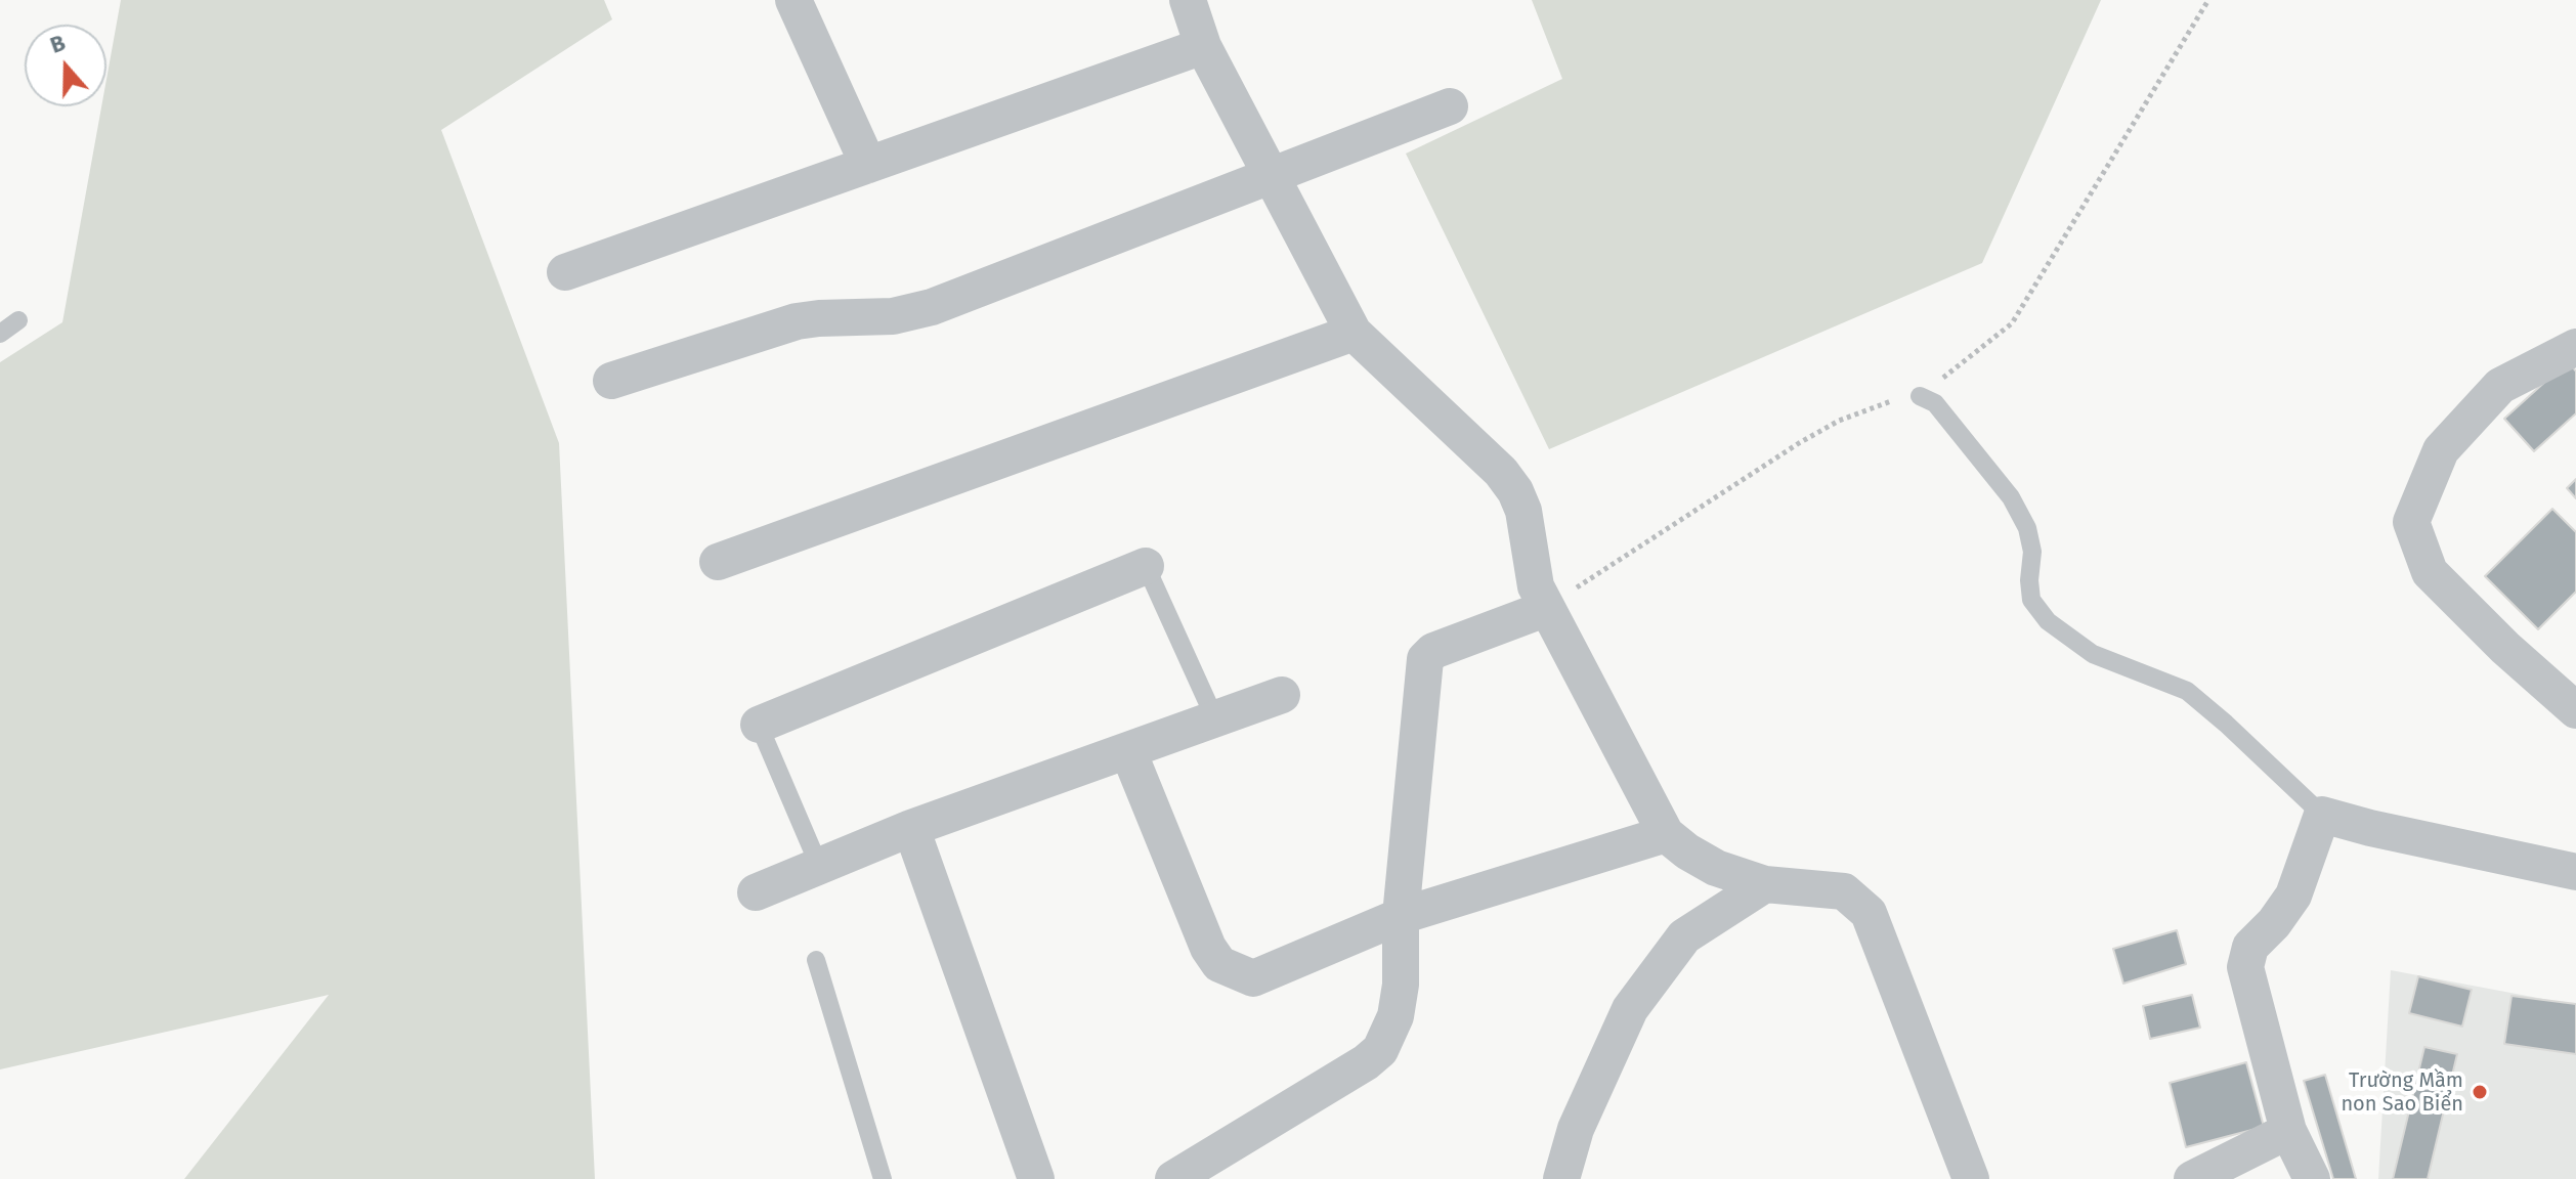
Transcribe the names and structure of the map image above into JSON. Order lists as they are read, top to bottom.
{
  "places": ["Trường Mầm non Sao Biển"],
  "north": "top"
}
